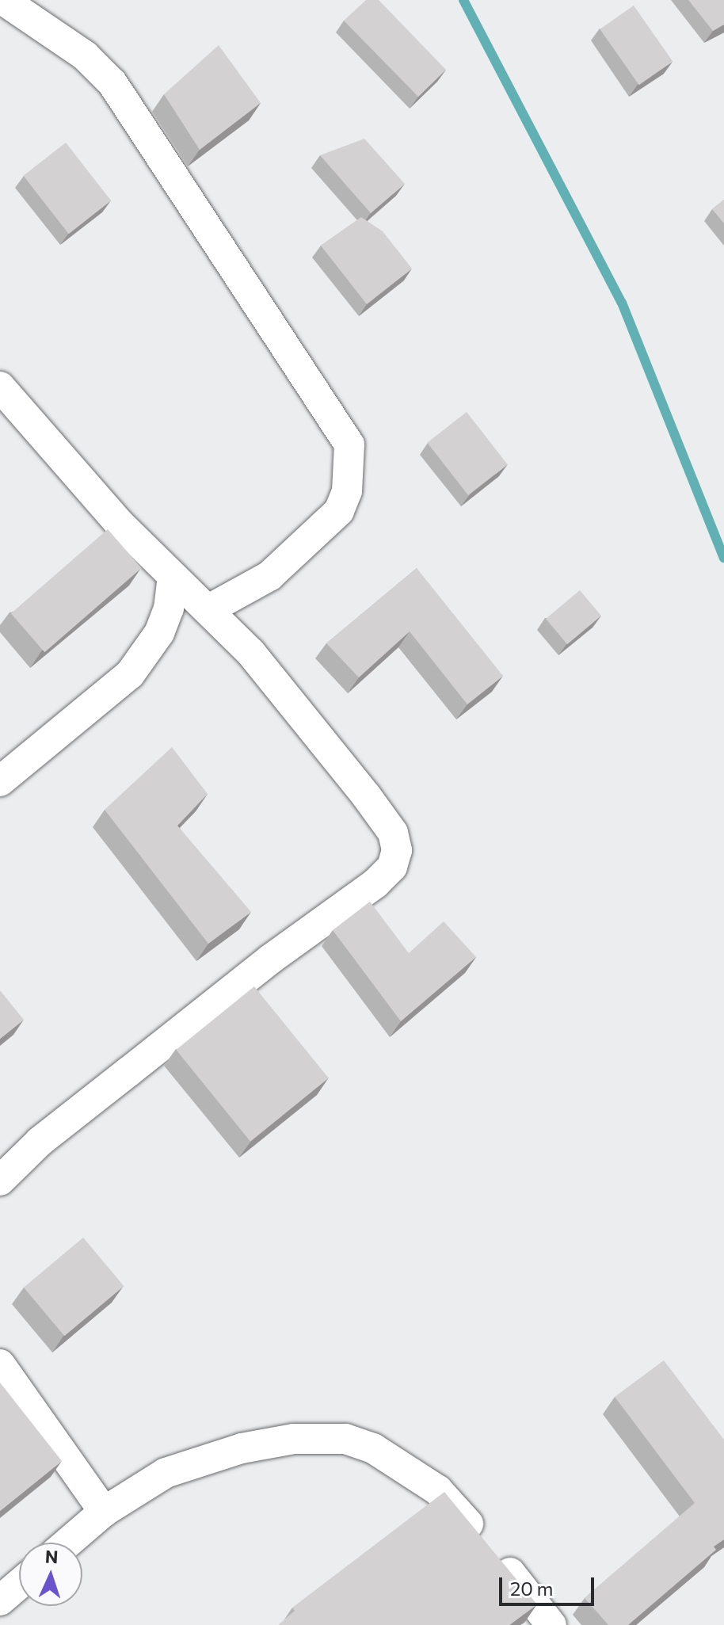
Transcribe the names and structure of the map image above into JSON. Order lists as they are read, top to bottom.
{
  "scale_bar": "20 m",
  "north": "top"
}
